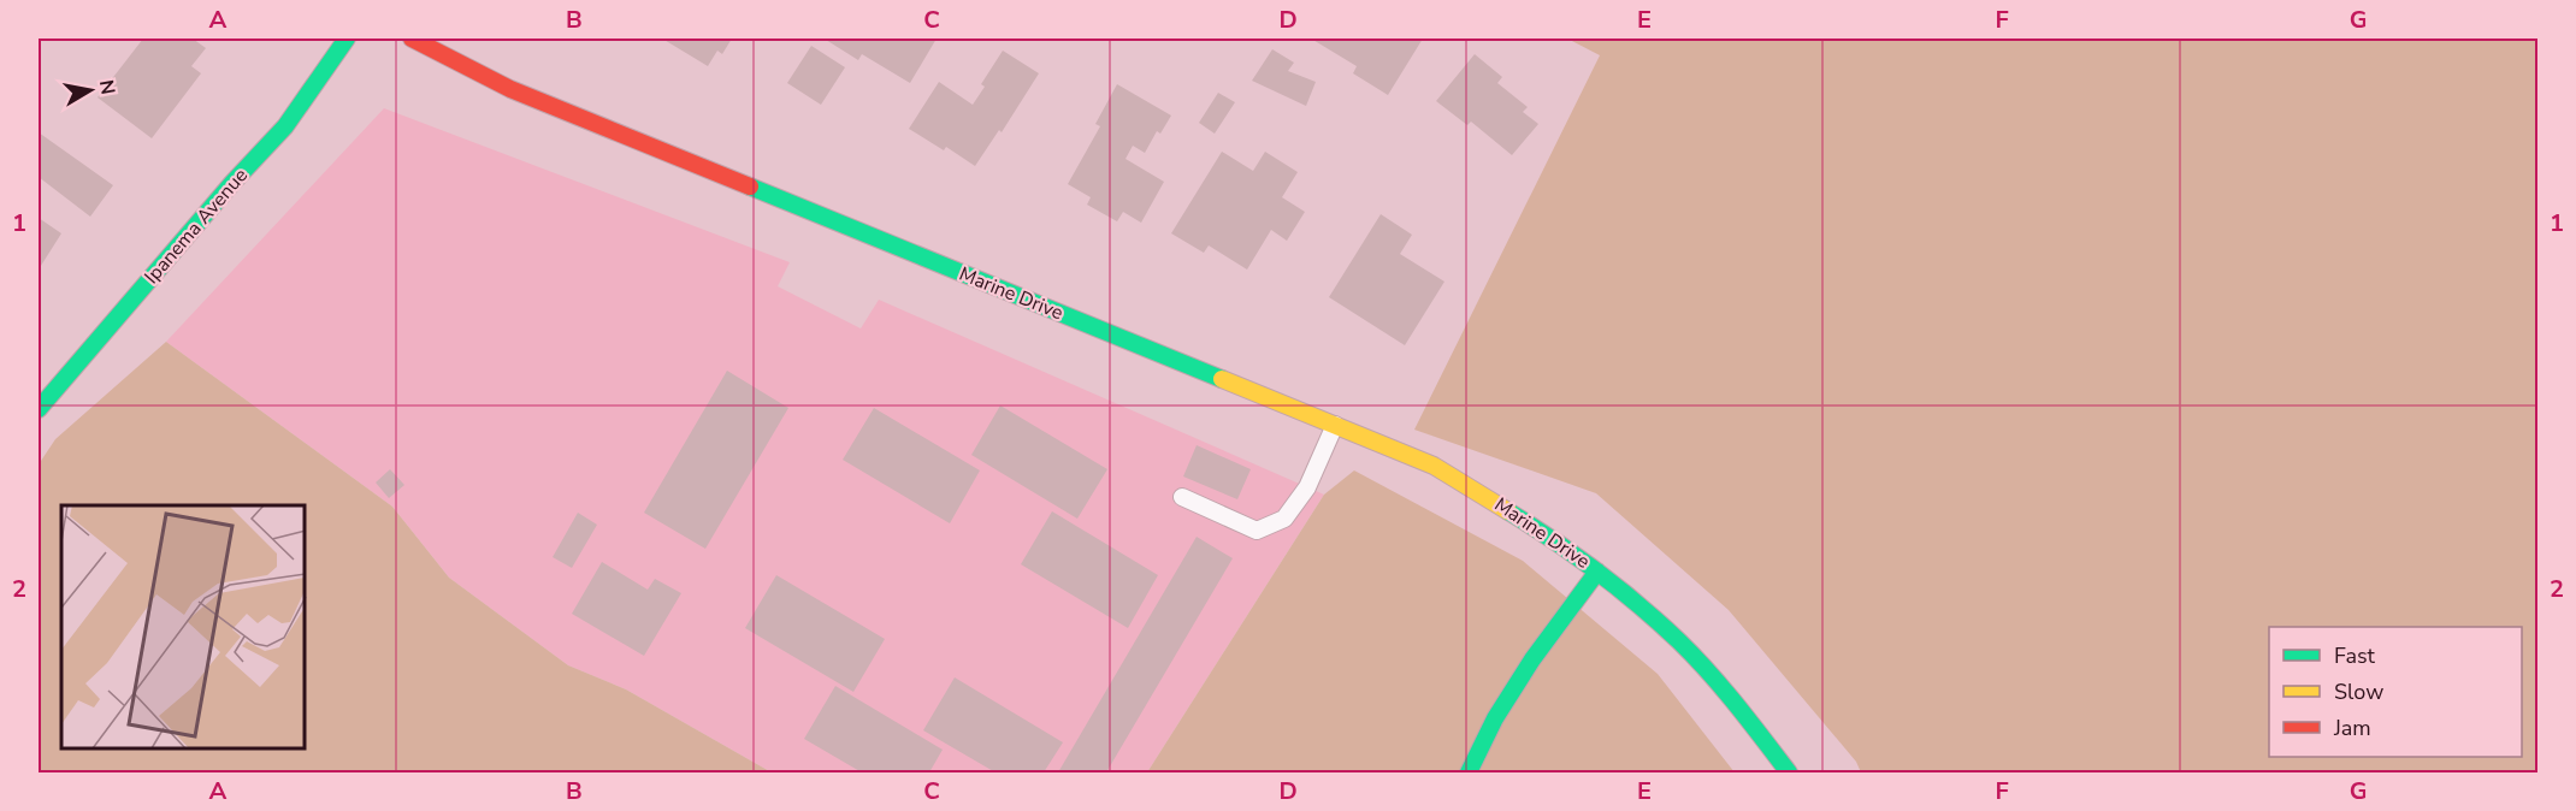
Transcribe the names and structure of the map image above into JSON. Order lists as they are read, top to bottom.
{
  "streets": {
    "street": ["Ipanema Avenue", "Marine Drive"]
  },
  "legend": ["Fast", "Slow", "Jam"],
  "north": "right",
  "grid": {
    "columns": [
      "A",
      "B",
      "C",
      "D",
      "E",
      "F",
      "G"
    ],
    "rows": ["1", "2"]
  }
}
